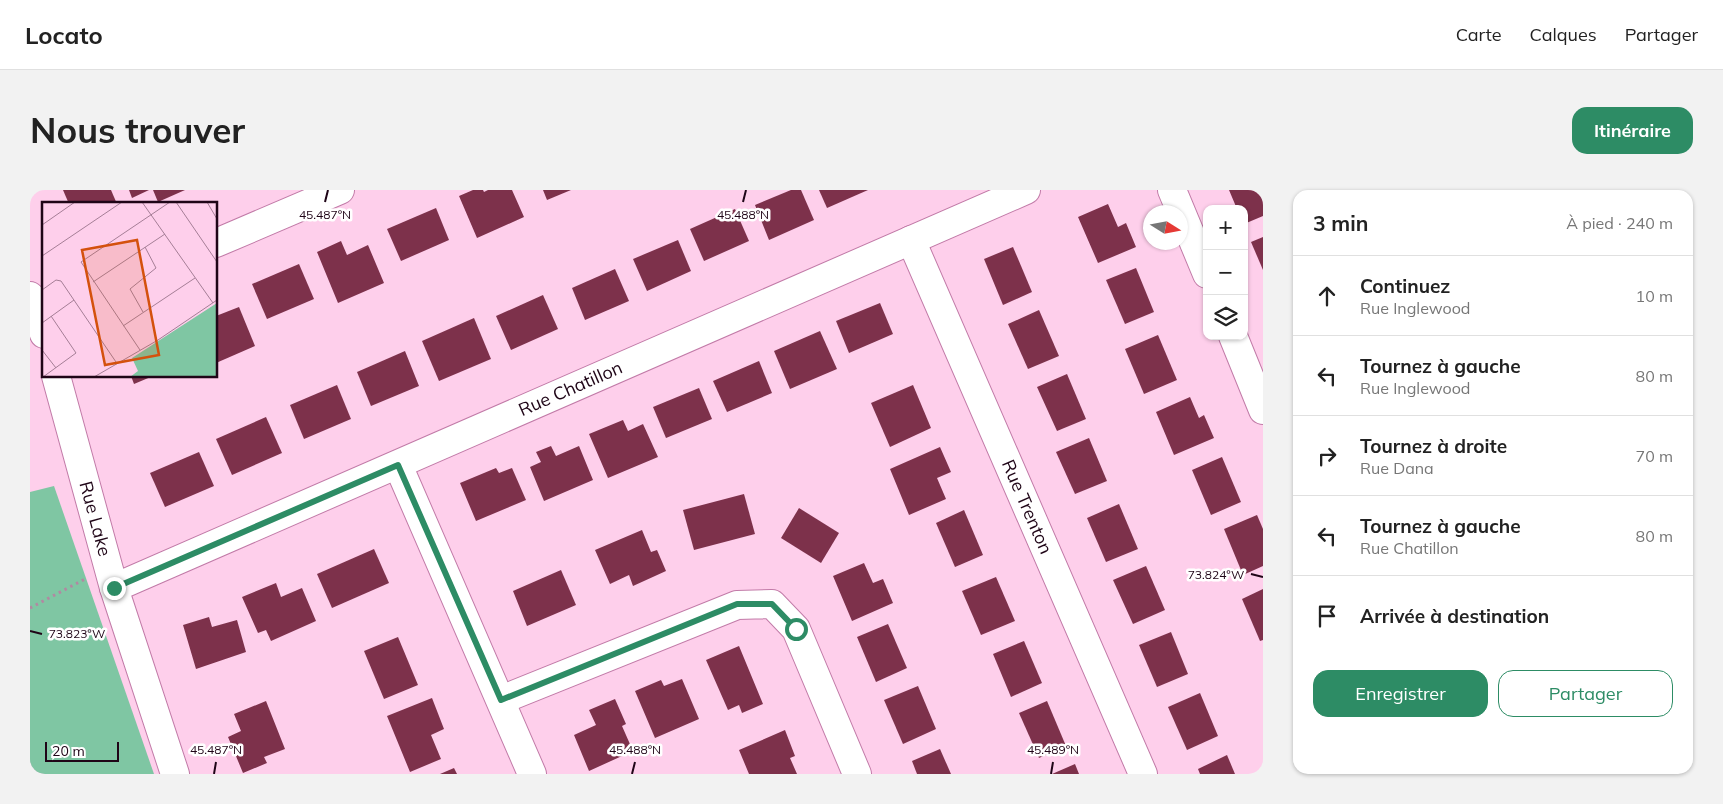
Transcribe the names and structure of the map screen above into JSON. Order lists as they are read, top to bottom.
{
  "streets": {
    "street": ["Rue Chatillon", "Rue Trenton", "Rue Lake"]
  },
  "crossings": [
    ["Rue Chatillon", "Rue Trenton"],
    ["Rue Chatillon", "Rue Lake"]
  ],
  "scale_bar": "20 m",
  "north": "right",
  "page": {
    "header": "Locato",
    "nav": ["Carte", "Calques", "Partager"],
    "buttons": [
      "Itinéraire",
      ["Enregistrer", "Partager"]
    ],
    "title": "Nous trouver",
    "heading": ["3 min", "À pied · 240 m"],
    "map_buttons": ["+", "−"],
    "list": [
      ["Continuez", "Rue Inglewood", "10 m"],
      ["Tournez à gauche", "Rue Inglewood", "80 m"],
      ["Tournez à droite", "Rue Dana", "70 m"],
      ["Tournez à gauche", "Rue Chatillon", "80 m"],
      "Arrivée à destination"
    ],
    "scale": "20 m"
  },
  "coordinates": [
    "45.487°N",
    "45.488°N",
    "73.824°W",
    "73.823°W",
    "45.489°N"
  ]
}
